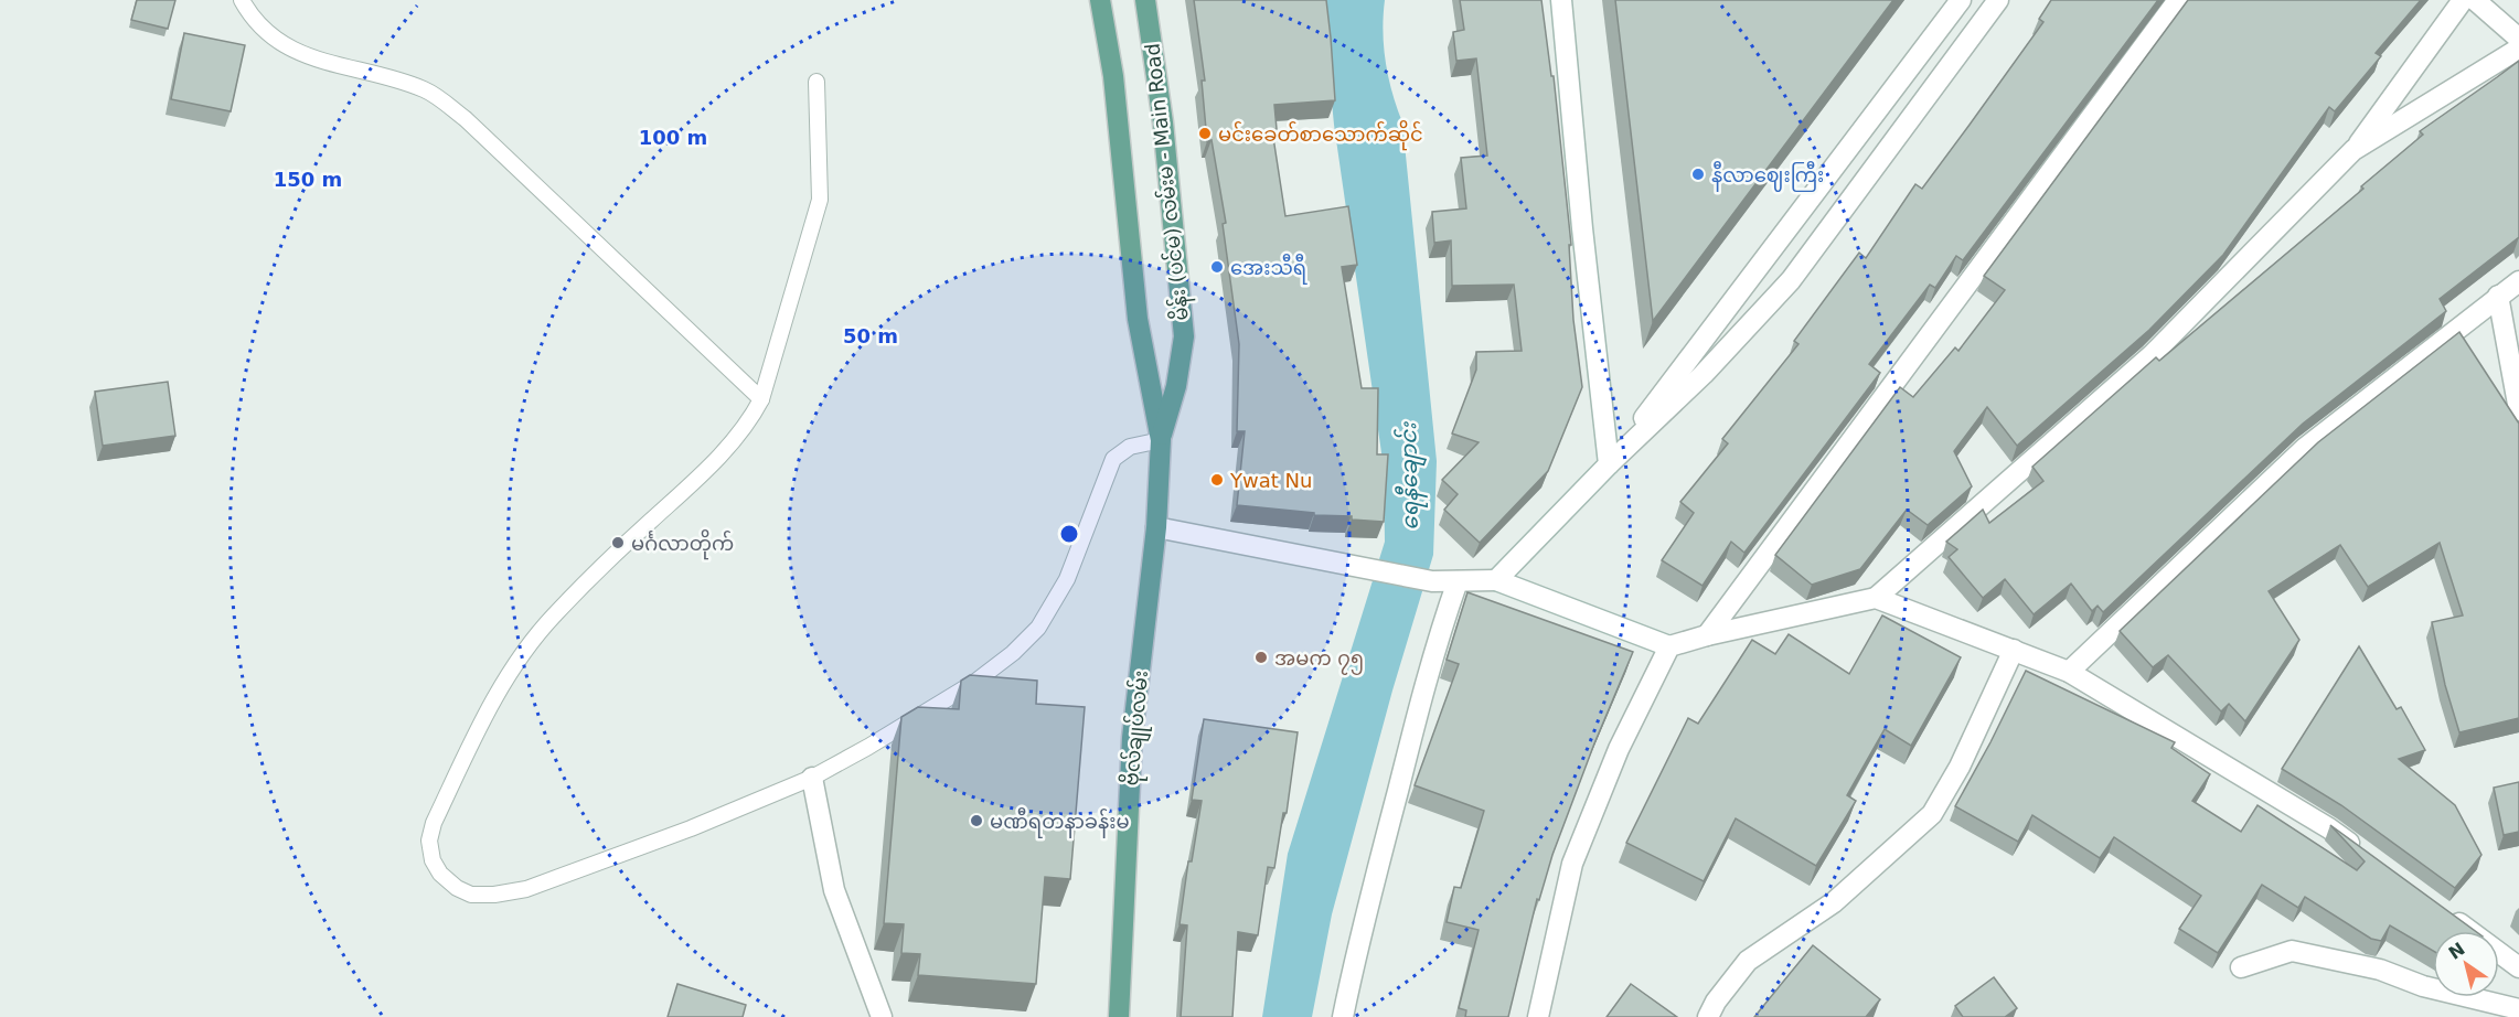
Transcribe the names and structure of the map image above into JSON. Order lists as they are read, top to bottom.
{
  "streets": {
    "main road": ["မိန်း (ပင်မ) လမ်းမ - Main Road", "ဗိုလ်‌ချုပ်‌လမ်း"]
  },
  "crossings": [
    ["မိန်း (ပင်မ) လမ်းမ - Main Road", "ဗိုလ်‌ချုပ်‌လမ်း"]
  ],
  "water": ["ရေနီချောင်း"],
  "places": [
    "မင်းခေတ်စာသောက်ဆိုင်",
    "နီလာ‌ဈေးကြီး",
    "အေးသီရီ",
    "Ywat Nu",
    "မင်္ဂလာတိုက်",
    "အမက ၇၅",
    "မဏီရတနာခန်းမ"
  ],
  "north": "top left",
  "rings": ["100 m", "150 m", "50 m"]
}
